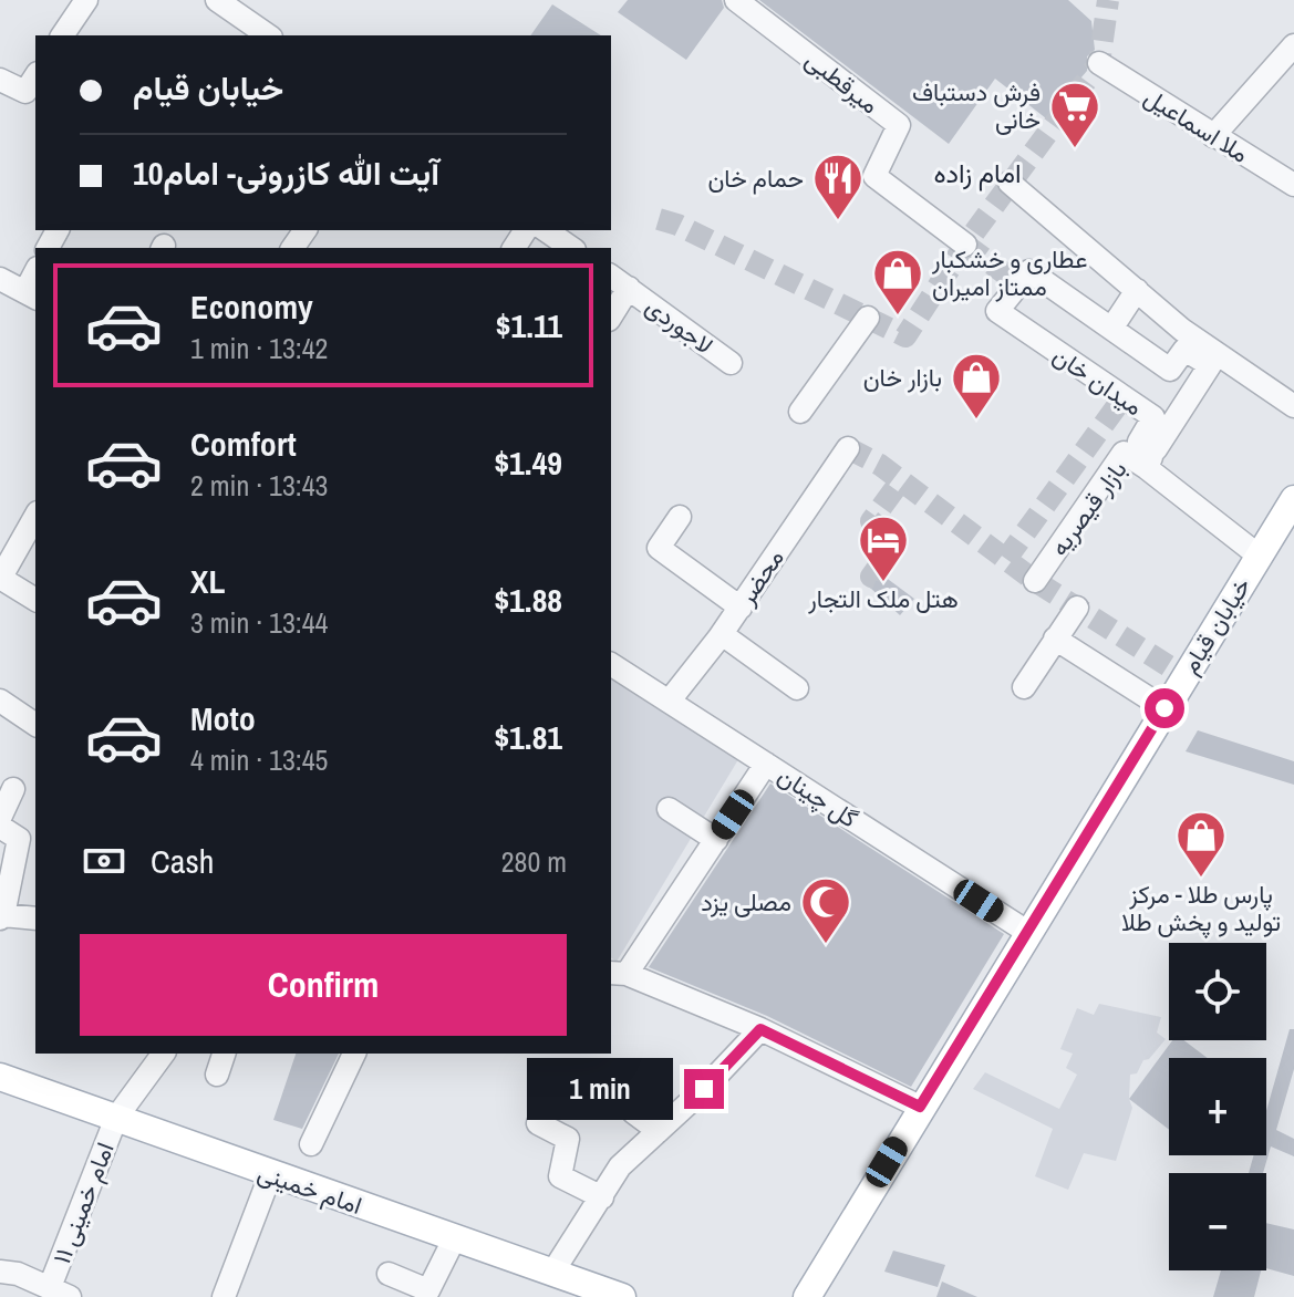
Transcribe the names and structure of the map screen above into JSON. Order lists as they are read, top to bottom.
{
  "streets": {
    "main road": ["خیابان قیام", "امام خمینی"],
    "street": [
      "میرقطبی",
      "ملا اسماعیل",
      "لاجوردی",
      "میدان خان",
      "بازار قیصریه",
      "محضر",
      "گل چینان",
      "امام خمینی ۱۱"
    ]
  },
  "crossings": [
    ["میدان خان", "بازار قیصریه"],
    ["محضر", "گل چینان"],
    ["خیابان قیام", "گل چینان"],
    ["امام خمینی", "امام خمینی ۱۱"]
  ],
  "districts": ["امام زاده"],
  "places": {
    "supermarket": ["فرش دستباف خانی"],
    "restaurant": ["حمام خان"],
    "shop": ["عطاری و خشکبار ممتاز امیران", "بازار خان", "پارس طلا - مرکز تولید و پخش طلا"],
    "hotel": ["هتل ملک التجار"],
    "mosque": ["مصلی یزد"]
  },
  "page": {
    "banner": ["خیابان قیام", "آیت الله کازرونی- امام10"],
    "list": [
      {
        "name": "Economy",
        "note": "1 min · 13:42",
        "value": "$1.11"
      },
      {
        "name": "Comfort",
        "note": "2 min · 13:43",
        "value": "$1.49"
      },
      {
        "name": "XL",
        "note": "3 min · 13:44",
        "value": "$1.88"
      },
      {
        "name": "Moto",
        "note": "4 min · 13:45",
        "value": "$1.81"
      }
    ],
    "pay": ["Cash", "280 m"],
    "buttons": "Confirm",
    "map_buttons": ["+", "−"],
    "bubble": "1 min"
  }
}
